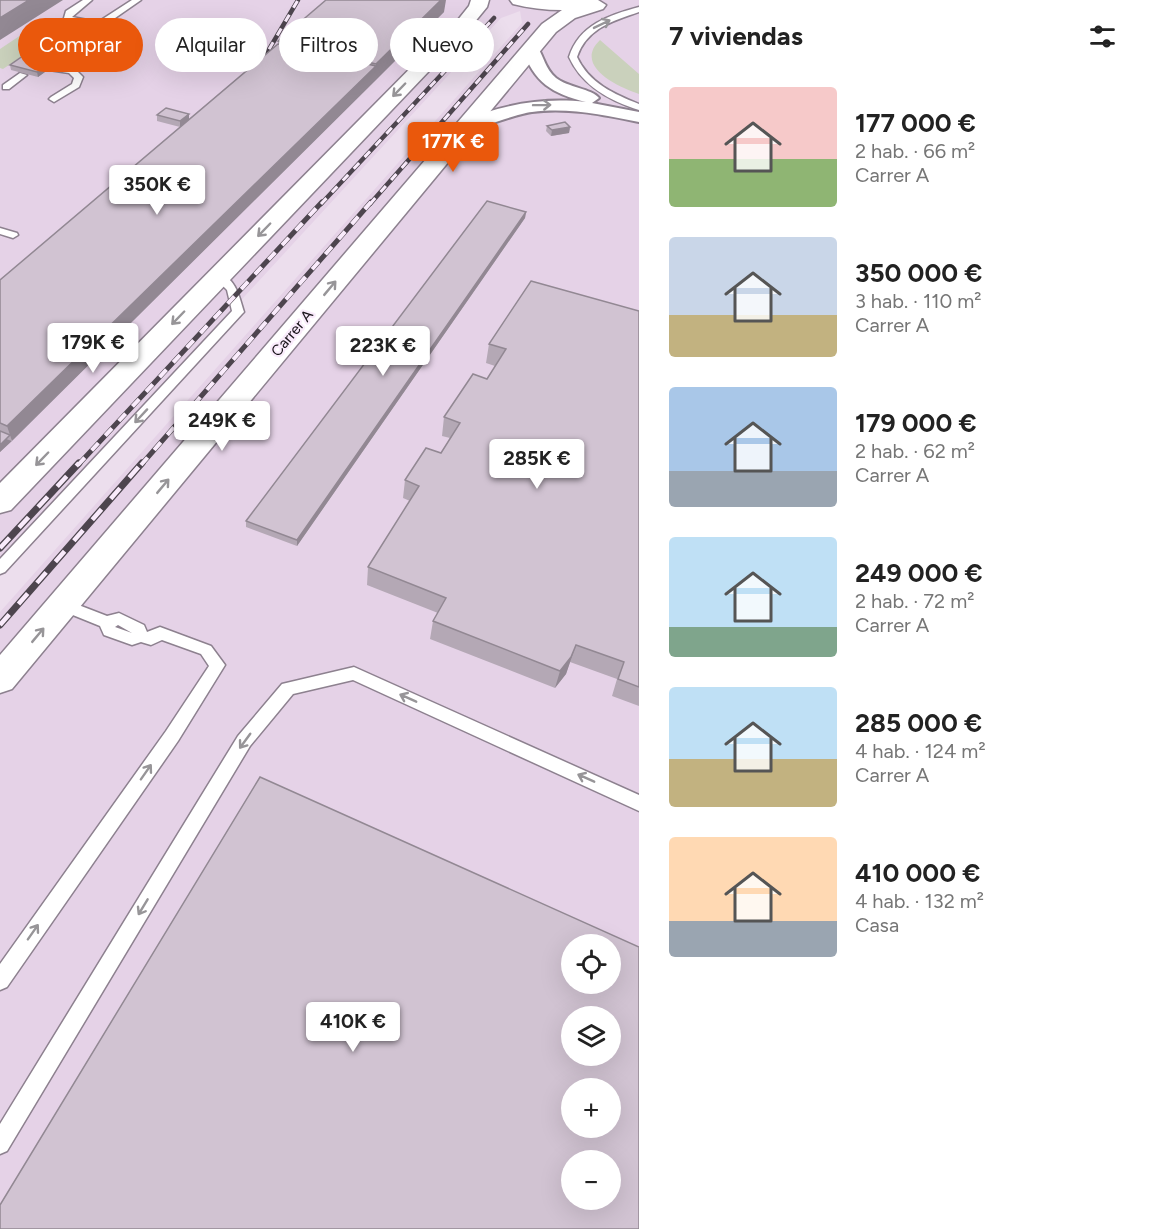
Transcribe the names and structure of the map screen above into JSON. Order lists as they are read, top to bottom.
{
  "streets": {
    "main road": ["Carrer A"]
  },
  "page": {
    "heading": "7 viviendas",
    "chip": [
      "Comprar",
      "Alquilar",
      "Filtros",
      "Nuevo"
    ],
    "list": [
      {
        "name": "177 000 €",
        "note": "2 hab. · 66 m² · Carrer A"
      },
      {
        "name": "350 000 €",
        "note": "3 hab. · 110 m² · Carrer A"
      },
      {
        "name": "179 000 €",
        "note": "2 hab. · 62 m² · Carrer A"
      },
      {
        "name": "249 000 €",
        "note": "2 hab. · 72 m² · Carrer A"
      },
      {
        "name": "285 000 €",
        "note": "4 hab. · 124 m² · Carrer A"
      },
      {
        "name": "410 000 €",
        "note": "4 hab. · 132 m² · Casa"
      }
    ],
    "price": [
      "177K €",
      "350K €",
      "179K €",
      "223K €",
      "249K €",
      "285K €",
      "410K €"
    ],
    "map_buttons": ["+", "−"]
  }
}
